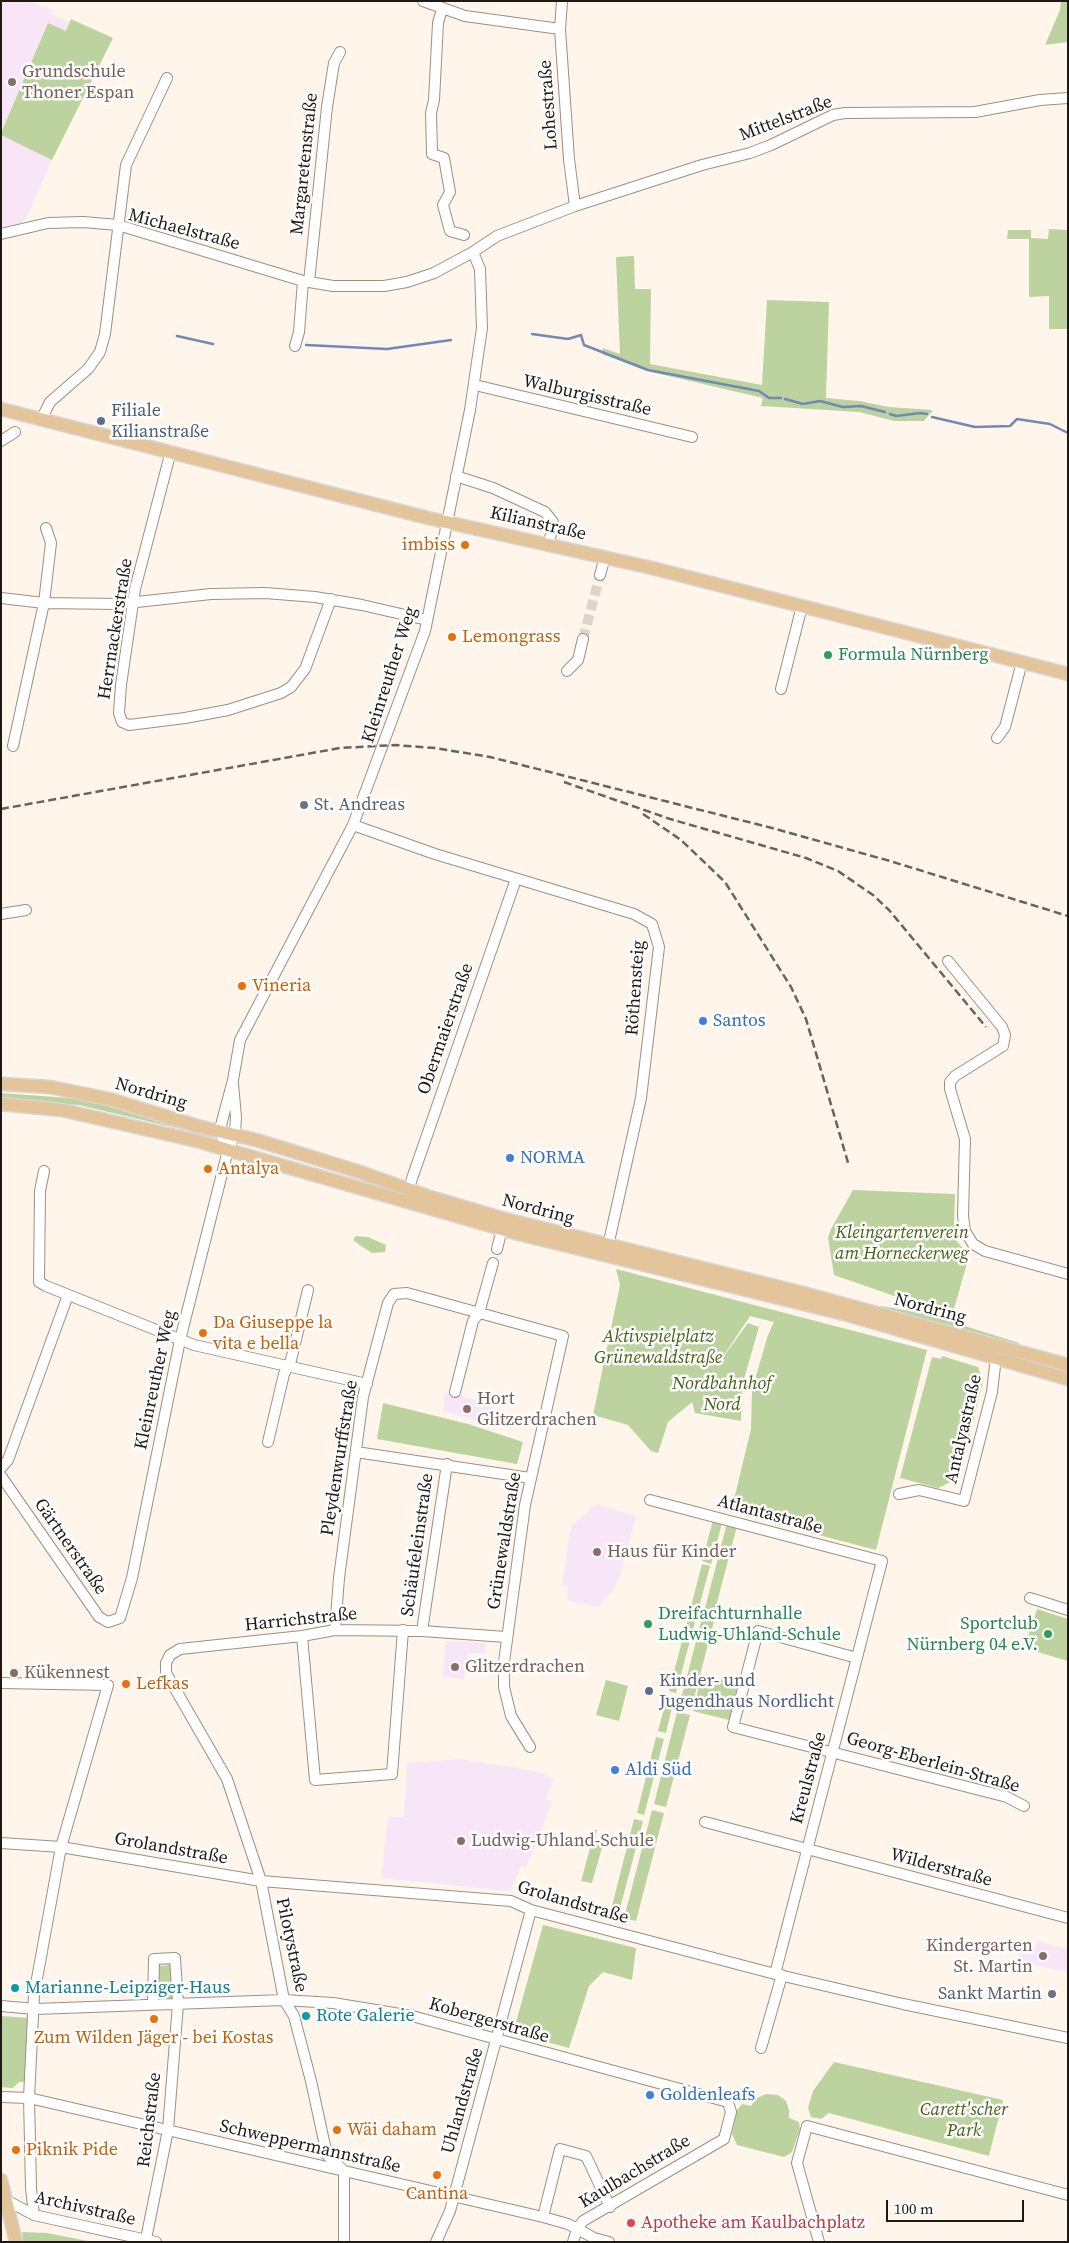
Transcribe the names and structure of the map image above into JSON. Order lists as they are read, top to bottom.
{
  "streets": {
    "main road": ["Kilianstraße", "Nordring"],
    "street": [
      "Lohestraße",
      "Mittelstraße",
      "Margaretenstraße",
      "Michaelstraße",
      "Walburgisstraße",
      "Herrnackerstraße",
      "Kleinreuther Weg",
      "Röthensteig",
      "Obermaierstraße",
      "Antalyastraße",
      "Pleydenwurffstraße",
      "Atlantastraße",
      "Grünewaldstraße",
      "Schäufeleinstraße",
      "Gärtnerstraße",
      "Harrichstraße",
      "Georg-Eberlein-Straße",
      "Kreulstraße",
      "Grolandstraße",
      "Wilderstraße",
      "Pilotystraße",
      "Kobergerstraße",
      "Uhlandstraße",
      "Reichstraße",
      "Schweppermannstraße",
      "Kaulbachstraße",
      "Archivstraße"
    ]
  },
  "crossings": [
    ["Lohestraße", "Mittelstraße"],
    ["Mittelstraße", "Michaelstraße"],
    ["Mittelstraße", "Kleinreuther Weg"],
    ["Margaretenstraße", "Michaelstraße"],
    ["Michaelstraße", "Kilianstraße"],
    ["Michaelstraße", "Kleinreuther Weg"],
    ["Walburgisstraße", "Kleinreuther Weg"],
    ["Kilianstraße", "Herrnackerstraße"],
    ["Kilianstraße", "Kleinreuther Weg"],
    ["Kleinreuther Weg", "Röthensteig"],
    ["Kleinreuther Weg", "Nordring"],
    ["Kleinreuther Weg", "Gärtnerstraße"],
    ["Röthensteig", "Obermaierstraße"],
    ["Röthensteig", "Nordring"],
    ["Obermaierstraße", "Nordring"],
    ["Nordring", "Antalyastraße"],
    ["Pleydenwurffstraße", "Grünewaldstraße"],
    ["Pleydenwurffstraße", "Schäufeleinstraße"],
    ["Pleydenwurffstraße", "Harrichstraße"],
    ["Atlantastraße", "Kreulstraße"],
    ["Grünewaldstraße", "Schäufeleinstraße"],
    ["Grünewaldstraße", "Harrichstraße"],
    ["Schäufeleinstraße", "Harrichstraße"],
    ["Harrichstraße", "Pilotystraße"],
    ["Georg-Eberlein-Straße", "Kreulstraße"],
    ["Kreulstraße", "Grolandstraße"],
    ["Kreulstraße", "Wilderstraße"],
    ["Grolandstraße", "Pilotystraße"],
    ["Grolandstraße", "Uhlandstraße"],
    ["Pilotystraße", "Kobergerstraße"],
    ["Pilotystraße", "Schweppermannstraße"],
    ["Kobergerstraße", "Uhlandstraße"],
    ["Kobergerstraße", "Reichstraße"],
    ["Kobergerstraße", "Kaulbachstraße"],
    ["Uhlandstraße", "Schweppermannstraße"],
    ["Reichstraße", "Schweppermannstraße"],
    ["Reichstraße", "Archivstraße"],
    ["Schweppermannstraße", "Kaulbachstraße"]
  ],
  "parks": [
    "Kleingartenverein am Horneckerweg",
    "Aktivspielplatz Grünewaldstraße",
    "Nordbahnhof Nord",
    "Carett'scher Park"
  ],
  "places": [
    "Grundschule Thoner Espan",
    "Filiale Kilianstraße",
    "imbiss",
    "Lemongrass",
    "Formula Nürnberg",
    "St. Andreas",
    "Vineria",
    "Santos",
    "NORMA",
    "Antalya",
    "Da Giuseppe la vita e bella",
    "Hort Glitzerdrachen",
    "Haus für Kinder",
    "Dreifachturnhalle Ludwig-Uhland-Schule",
    "Sportclub Nürnberg 04 e.V.",
    "Glitzerdrachen",
    "Kükennest",
    "Lefkas",
    "Kinder- und Jugendhaus Nordlicht",
    "Aldi Süd",
    "Ludwig-Uhland-Schule",
    "Kindergarten St. Martin",
    "Marianne-Leipziger-Haus",
    "Sankt Martin",
    "Rote Galerie",
    "Zum Wilden Jäger - bei Kostas",
    "Goldenleafs",
    "Wäi daham",
    "Piknik Pide",
    "Cantina",
    "Apotheke am Kaulbachplatz"
  ],
  "scale_bar": "100 m"
}
